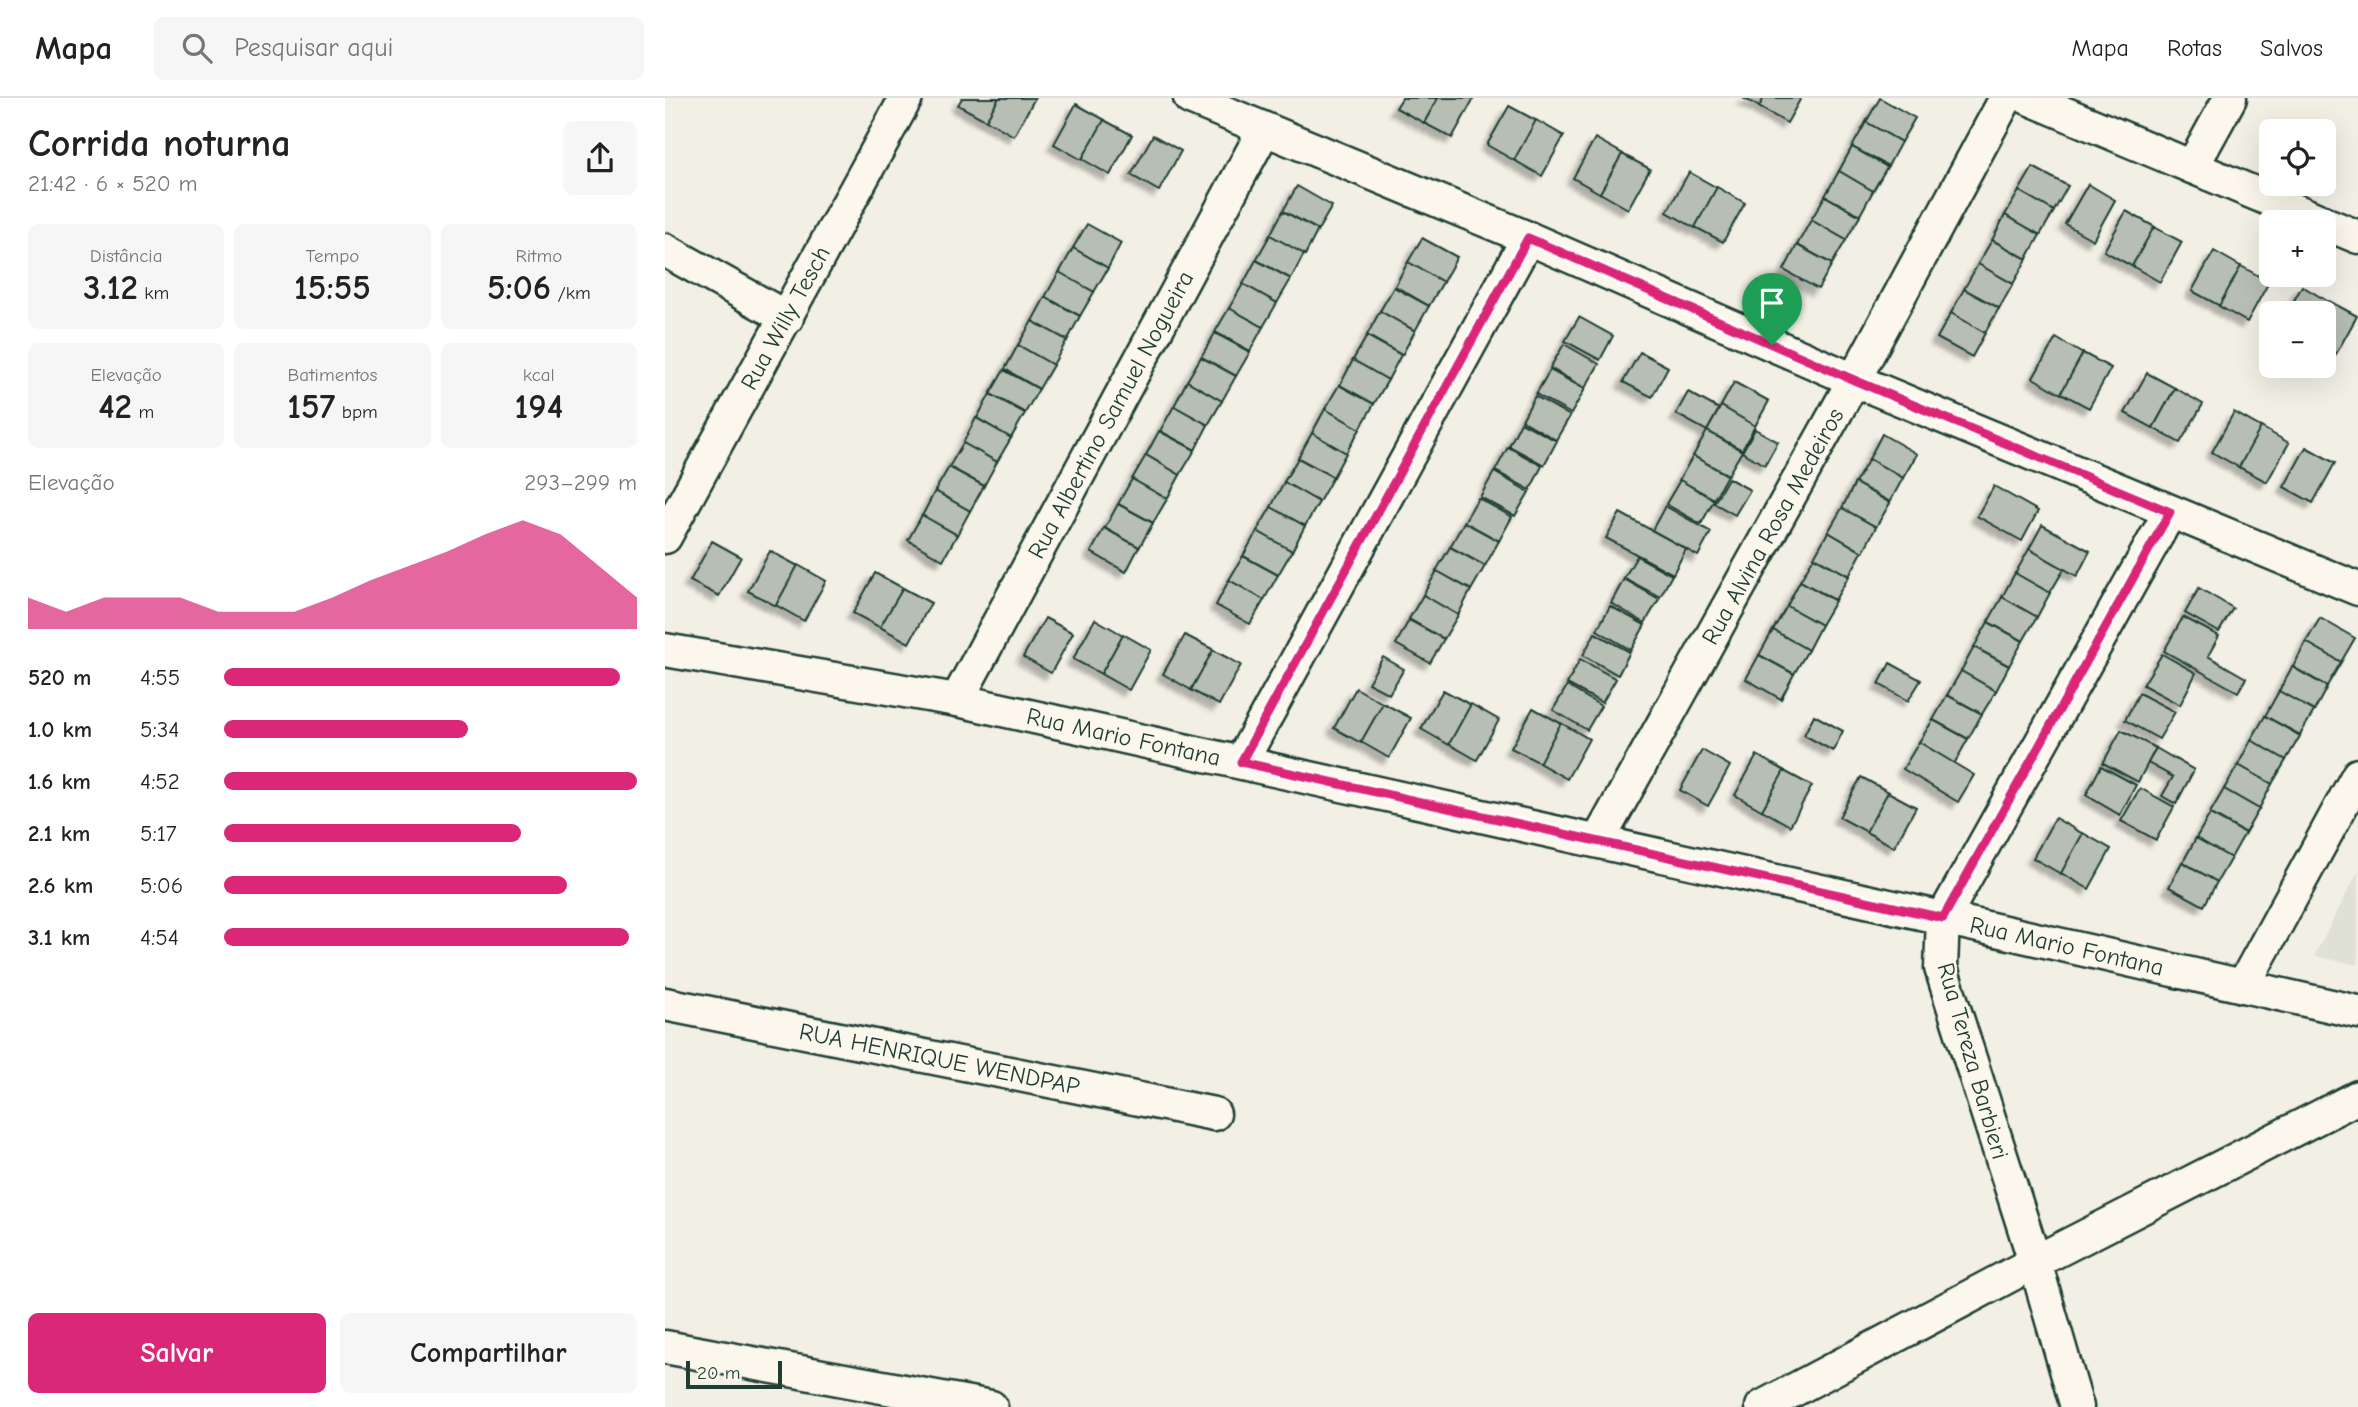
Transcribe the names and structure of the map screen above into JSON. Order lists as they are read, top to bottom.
{
  "streets": {
    "street": [
      "Rua Willy Tesch",
      "Rua Albertino Samuel Nogueira",
      "Rua Alvina Rosa Medeiros",
      "Rua Mario Fontana",
      "RUA HENRIQUE WENDPAP",
      "Rua Tereza Barbieri"
    ]
  },
  "crossings": [
    ["Rua Albertino Samuel Nogueira", "Rua Mario Fontana"],
    ["Rua Alvina Rosa Medeiros", "Rua Mario Fontana"],
    ["Rua Mario Fontana", "Rua Tereza Barbieri"]
  ],
  "scale_bar": "20 m",
  "page": {
    "header": "Mapa",
    "search": "Pesquisar aqui",
    "nav": ["Mapa", "Rotas", "Salvos"],
    "heading": ["Corrida noturna", "21:42 · 6 × 520 m"],
    "map_buttons": ["+", "−"],
    "stats": [
      ["Distância", "3.12 km"],
      ["Tempo", "15:55"],
      ["Ritmo", "5:06 /km"],
      ["Elevação", "42 m"],
      ["Batimentos", "157 bpm"],
      ["kcal", "194"]
    ],
    "chart": ["Elevação", "293–299 m"],
    "list": [
      {
        "name": "520 m",
        "note": "4:55"
      },
      {
        "name": "1.0 km",
        "note": "5:34"
      },
      {
        "name": "1.6 km",
        "note": "4:52"
      },
      {
        "name": "2.1 km",
        "note": "5:17"
      },
      {
        "name": "2.6 km",
        "note": "5:06"
      },
      {
        "name": "3.1 km",
        "note": "4:54"
      }
    ],
    "buttons": ["Salvar", "Compartilhar"],
    "scale": "20 m"
  }
}
